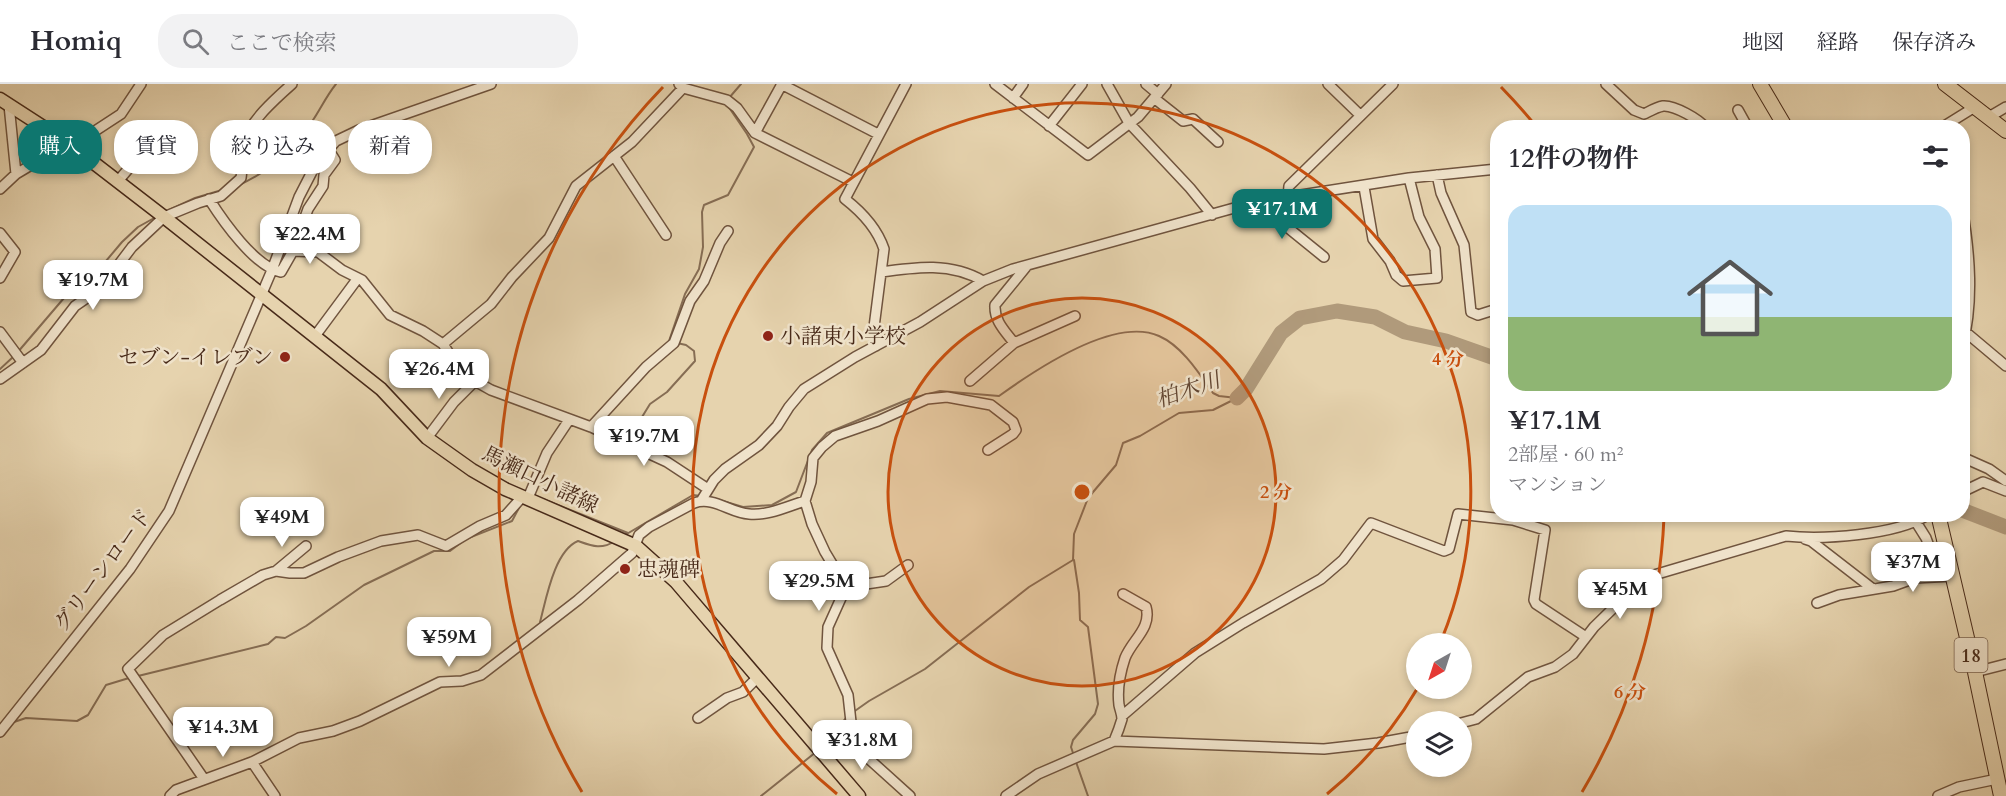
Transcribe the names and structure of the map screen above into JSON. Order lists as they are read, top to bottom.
{
  "streets": {
    "highway": ["18"],
    "main road": ["馬瀬口小諸線"],
    "street": ["グリーンロード"]
  },
  "crossings": [
    ["馬瀬口小諸線", "グリーンロード"]
  ],
  "water": ["柏木川"],
  "places": ["小諸東小学校", "セブン-イレブン", "忠魂碑"],
  "north": "bottom left",
  "page": {
    "header": "Homiq",
    "search": "ここで検索",
    "nav": ["地図", "経路", "保存済み"],
    "chip": [
      "購入",
      "賃貸",
      "絞り込み",
      "新着"
    ],
    "heading": "12件の物件",
    "price": [
      "¥17.1M",
      "¥22.4M",
      "¥19.7M",
      "¥26.4M",
      "¥19.7M",
      "¥49M",
      "¥37M",
      "¥29.5M",
      "¥45M",
      "¥59M",
      "¥14.3M",
      "¥31.8M"
    ],
    "list": [
      {
        "name": "¥17.1M",
        "note": "2部屋 · 60 m² · マンション"
      }
    ]
  },
  "rings": ["4 分", "2 分", "6 分"]
}
